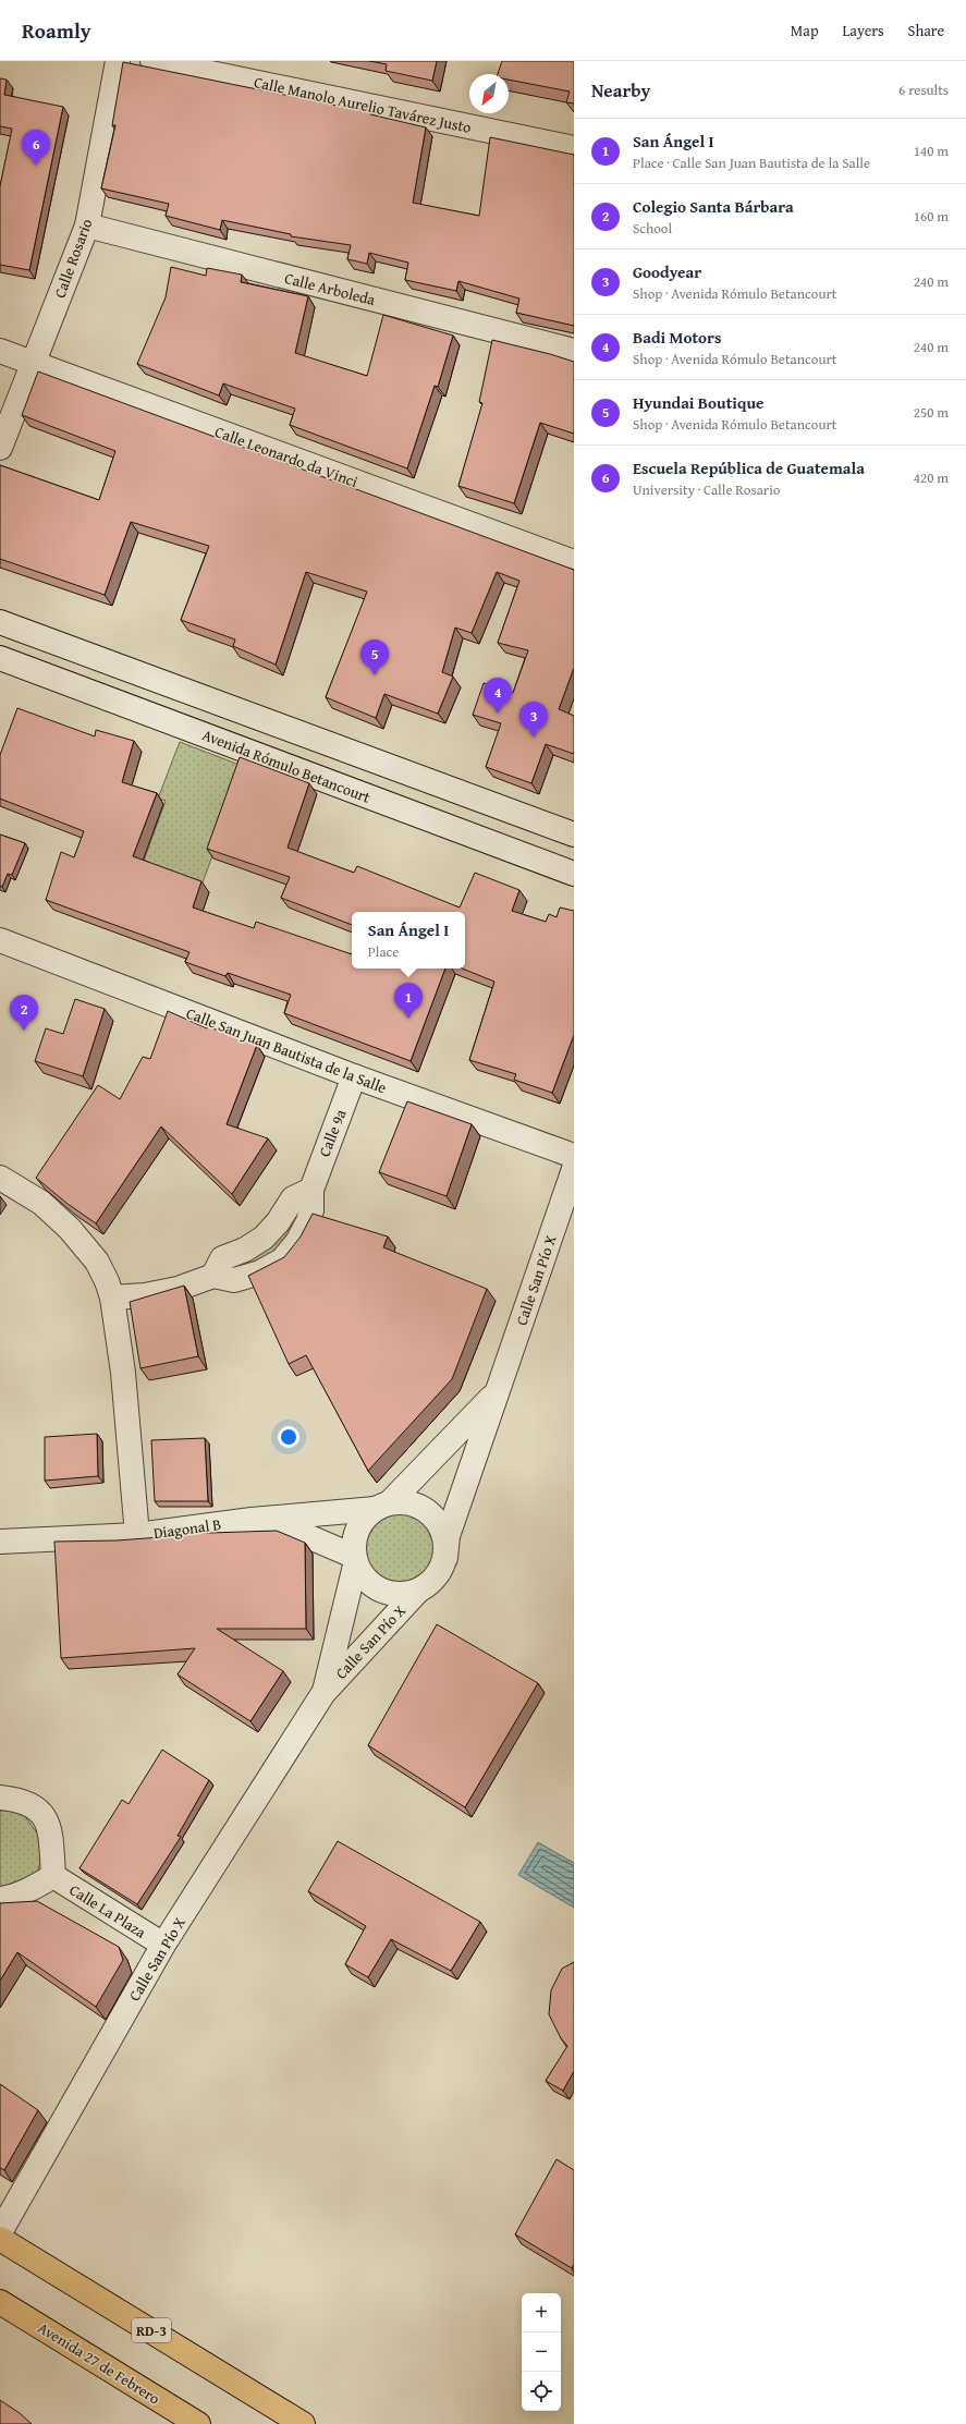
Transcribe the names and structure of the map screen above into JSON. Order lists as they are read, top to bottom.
{
  "streets": {
    "highway": ["RD-3", "Avenida 27 de Febrero"],
    "street": [
      "Calle Manolo Aurelio Tavárez Justo",
      "Calle Rosario",
      "Calle Arboleda",
      "Calle Leonardo da Vinci",
      "Avenida Rómulo Betancourt",
      "Calle San Juan Bautista de la Salle",
      "Calle 9a",
      "Calle San Pío X",
      "Diagonal B",
      "Calle La Plaza"
    ]
  },
  "crossings": [
    ["Calle Rosario", "Calle Arboleda"],
    ["Calle Rosario", "Calle Leonardo da Vinci"],
    ["Calle San Juan Bautista de la Salle", "Calle 9a"],
    ["Calle San Pío X", "Diagonal B"],
    ["Calle San Pío X", "Calle La Plaza"]
  ],
  "north": "bottom left",
  "page": {
    "header": "Roamly",
    "nav": ["Map", "Layers", "Share"],
    "heading": ["Nearby", "6 results"],
    "list": [
      {
        "mark": "1",
        "name": "San Ángel I",
        "note": "Place · Calle San Juan Bautista de la Salle",
        "value": "140 m"
      },
      {
        "mark": "2",
        "name": "Colegio Santa Bárbara",
        "note": "School",
        "value": "160 m"
      },
      {
        "mark": "3",
        "name": "Goodyear",
        "note": "Shop · Avenida Rómulo Betancourt",
        "value": "240 m"
      },
      {
        "mark": "4",
        "name": "Badi Motors",
        "note": "Shop · Avenida Rómulo Betancourt",
        "value": "240 m"
      },
      {
        "mark": "5",
        "name": "Hyundai Boutique",
        "note": "Shop · Avenida Rómulo Betancourt",
        "value": "250 m"
      },
      {
        "mark": "6",
        "name": "Escuela República de Guatemala",
        "note": "University · Calle Rosario",
        "value": "420 m"
      }
    ],
    "pins": [
      "6",
      "5",
      "4",
      "3",
      "1",
      "2"
    ],
    "popup": ["San Ángel I", "Place"],
    "map_buttons": ["+", "−"]
  }
}
